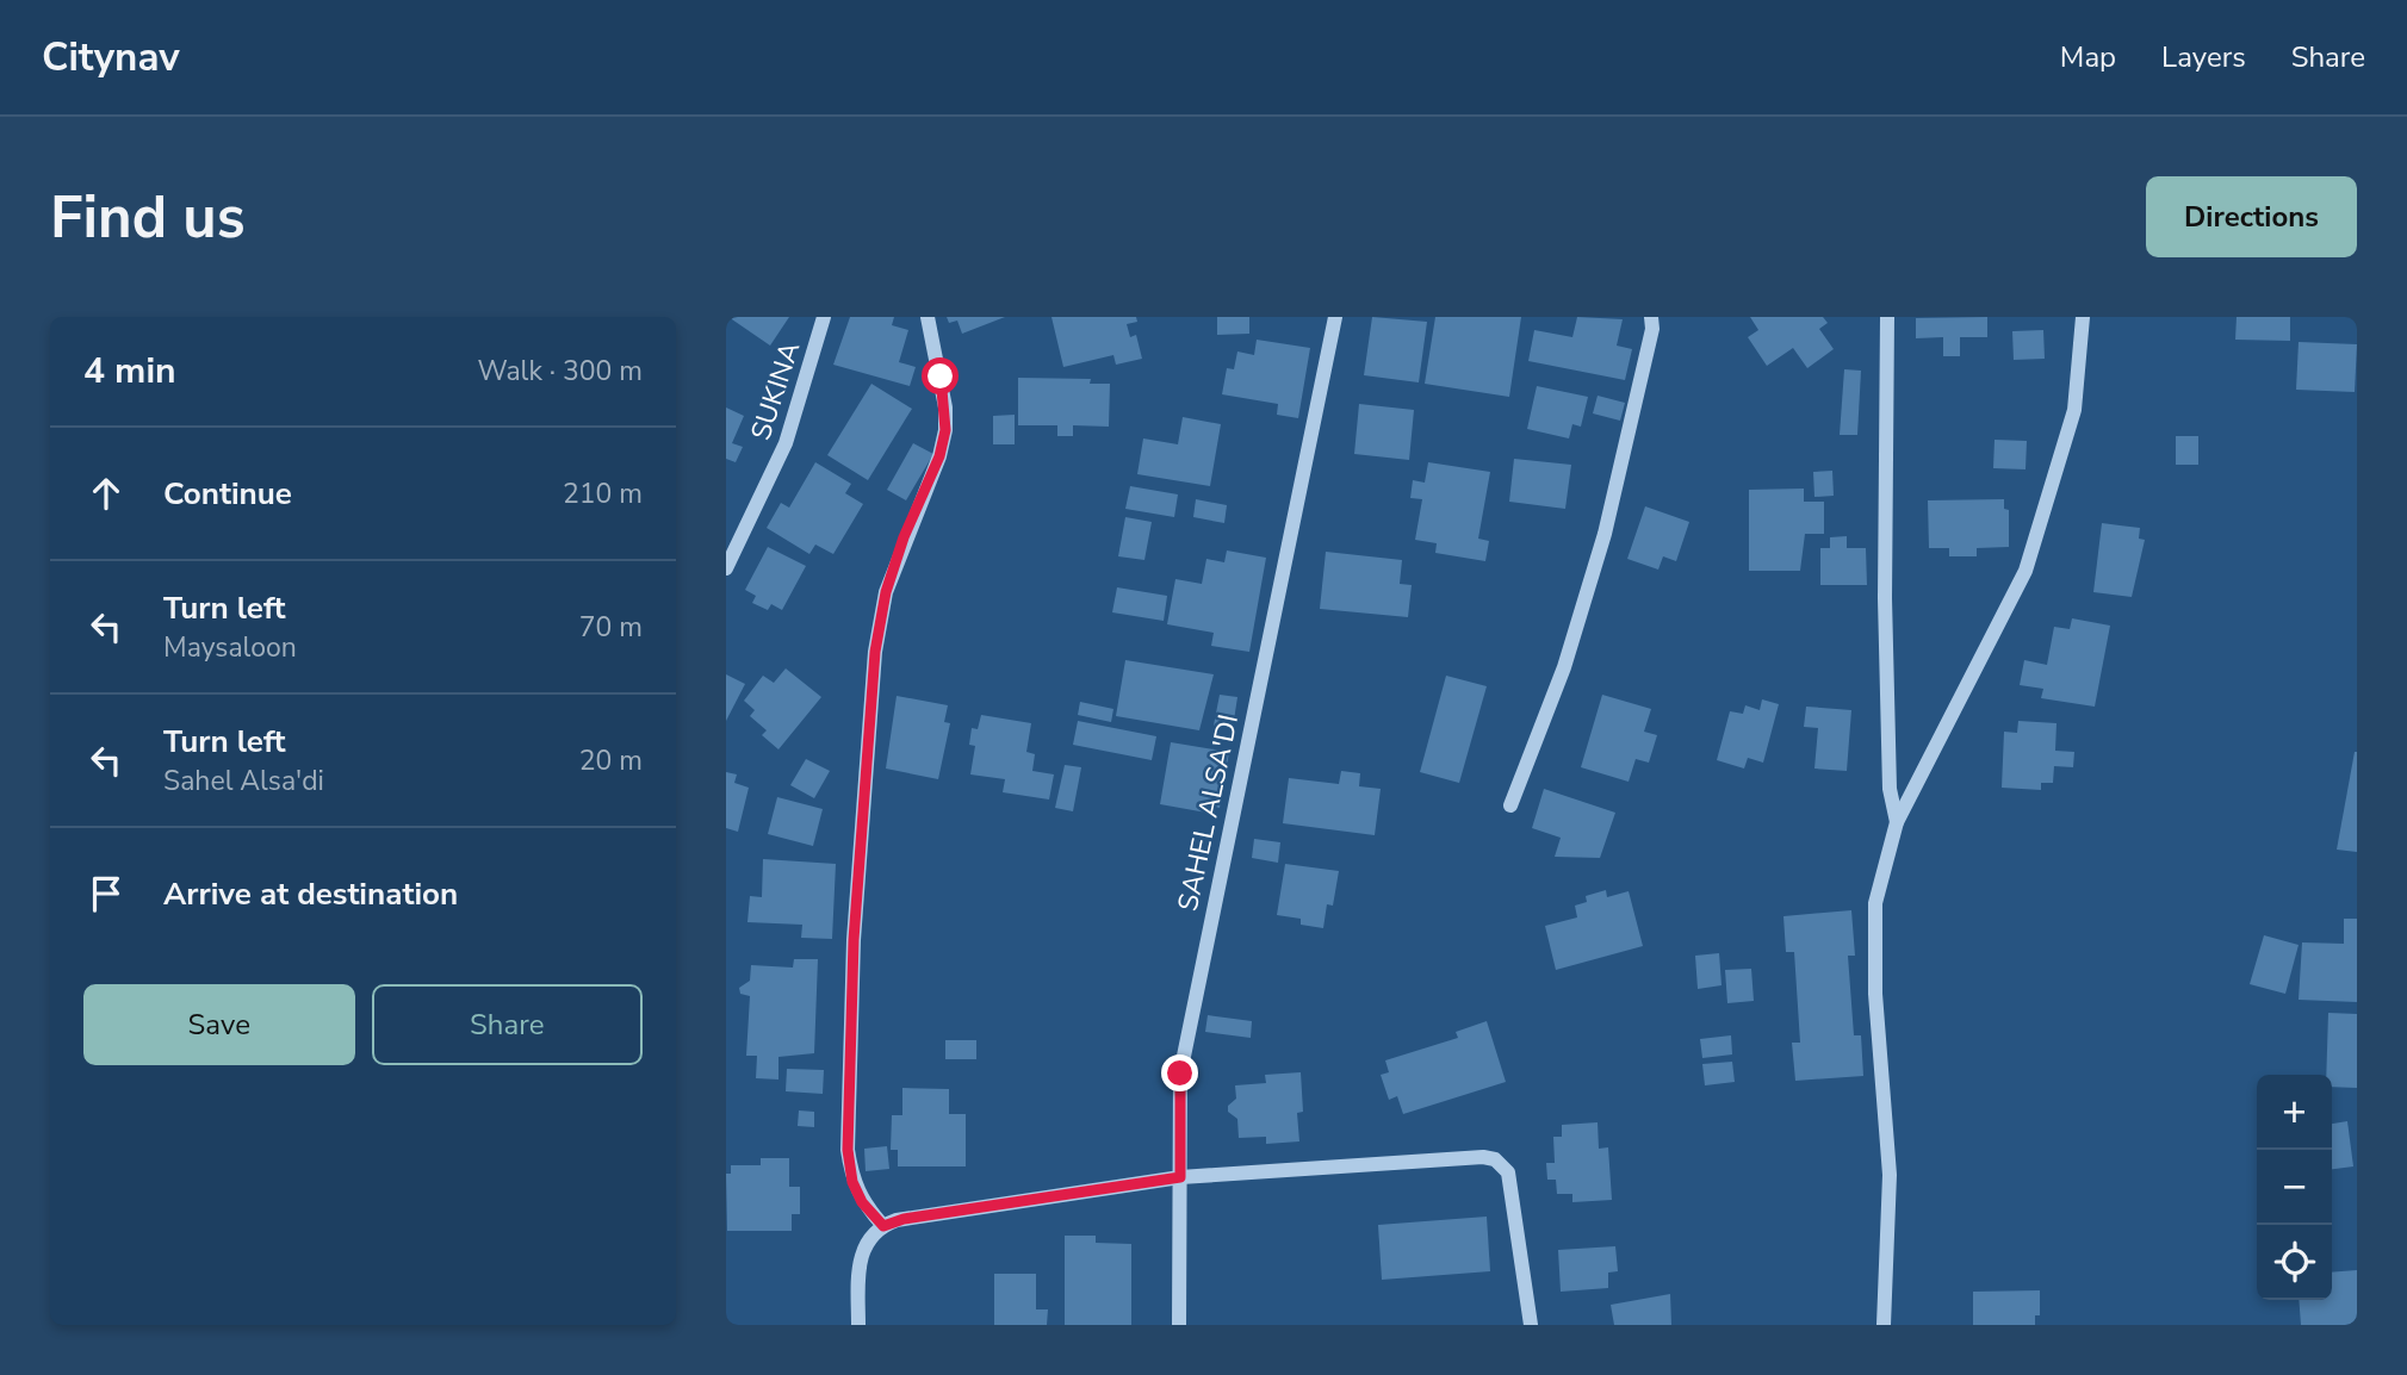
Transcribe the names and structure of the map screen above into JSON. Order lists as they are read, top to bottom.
{
  "streets": {
    "street": ["SUKINA", "SAHEL ALSA'DI"]
  },
  "page": {
    "header": "Citynav",
    "nav": ["Map", "Layers", "Share"],
    "buttons": [
      "Directions",
      ["Save", "Share"]
    ],
    "title": "Find us",
    "heading": ["4 min", "Walk · 300 m"],
    "list": [
      ["Continue", "210 m"],
      ["Turn left", "Maysaloon", "70 m"],
      ["Turn left", "Sahel Alsa'di", "20 m"],
      "Arrive at destination"
    ],
    "map_buttons": ["+", "−"]
  }
}
